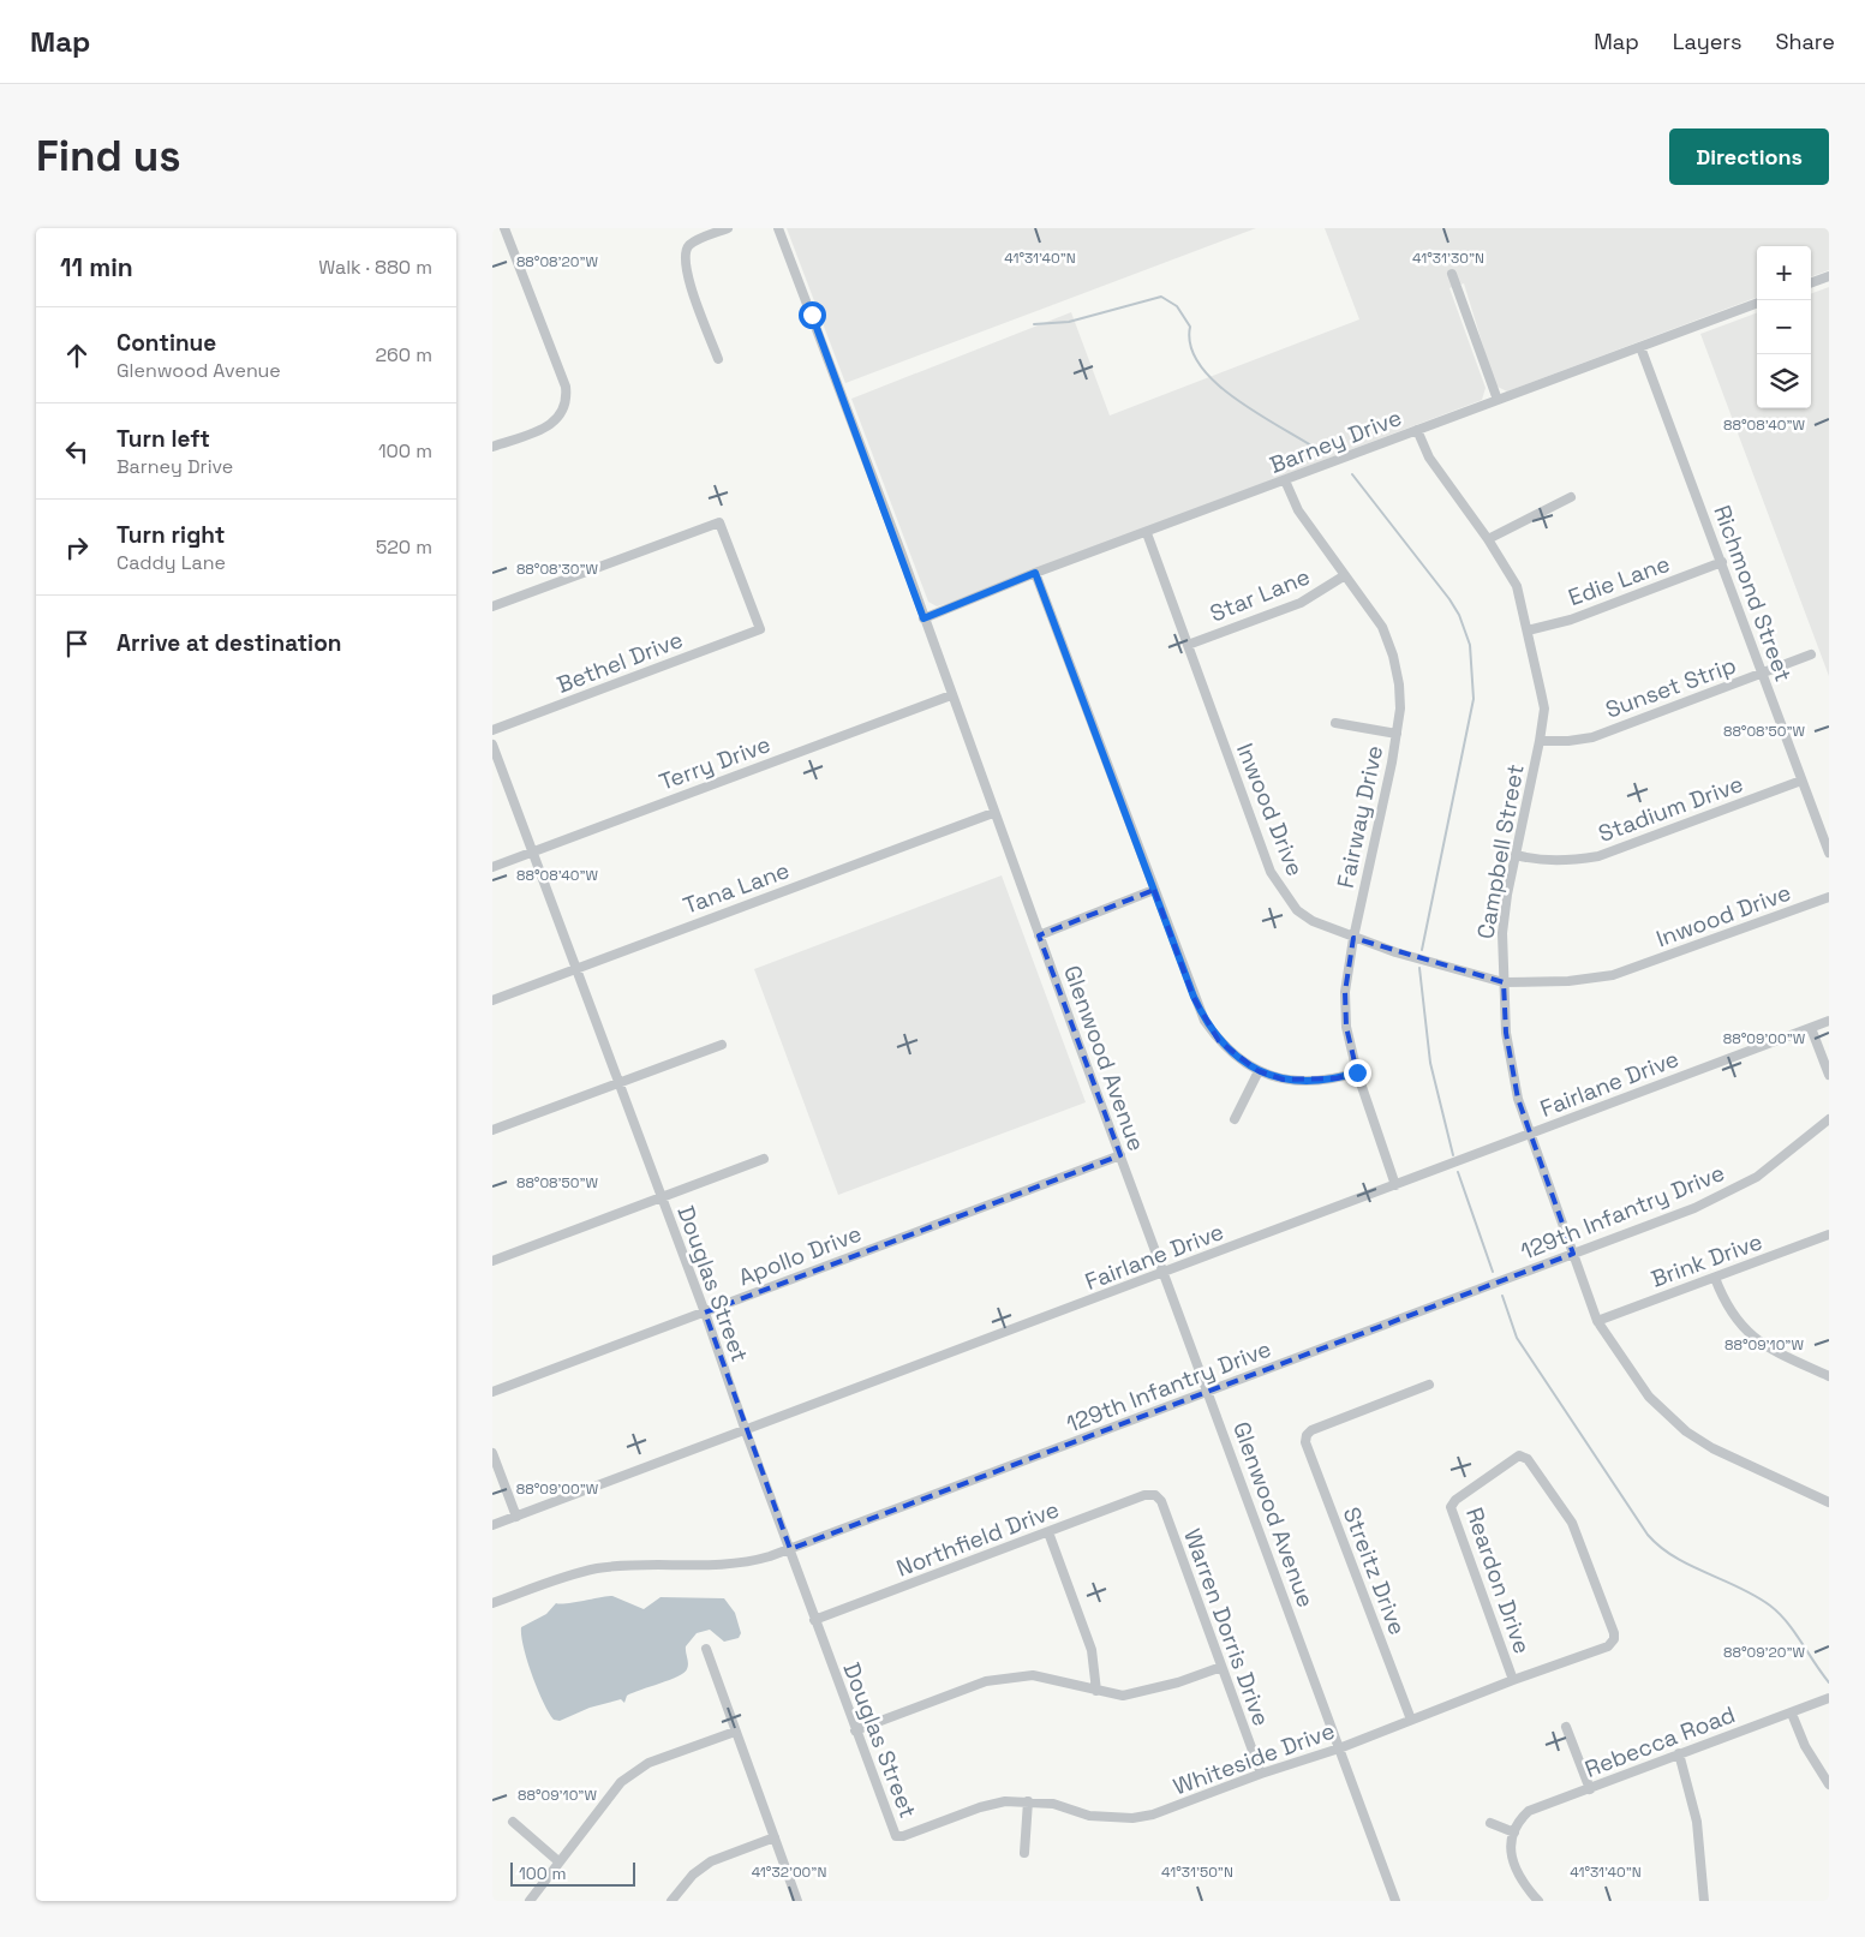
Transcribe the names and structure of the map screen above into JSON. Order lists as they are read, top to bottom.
{
  "streets": {
    "street": [
      "Barney Drive",
      "Edie Lane",
      "Richmond Street",
      "Star Lane",
      "Bethel Drive",
      "Sunset Strip",
      "Terry Drive",
      "Stadium Drive",
      "Inwood Drive",
      "Fairway Drive",
      "Campbell Street",
      "Tana Lane",
      "Glenwood Avenue",
      "Fairlane Drive",
      "129th Infantry Drive",
      "Apollo Drive",
      "Brink Drive",
      "Douglas Street",
      "Northfield Drive",
      "Streitz Drive",
      "Reardon Drive",
      "Warren Dorris Drive",
      "Rebecca Road",
      "Whiteside Drive"
    ]
  },
  "crossings": [
    ["Barney Drive", "Richmond Street"],
    ["Barney Drive", "Inwood Drive"],
    ["Barney Drive", "Fairway Drive"],
    ["Barney Drive", "Campbell Street"],
    ["Barney Drive", "Glenwood Avenue"],
    ["Edie Lane", "Richmond Street"],
    ["Edie Lane", "Campbell Street"],
    ["Richmond Street", "Sunset Strip"],
    ["Richmond Street", "Stadium Drive"],
    ["Star Lane", "Inwood Drive"],
    ["Star Lane", "Fairway Drive"],
    ["Sunset Strip", "Campbell Street"],
    ["Terry Drive", "Glenwood Avenue"],
    ["Terry Drive", "Douglas Street"],
    ["Stadium Drive", "Campbell Street"],
    ["Inwood Drive", "Fairway Drive"],
    ["Inwood Drive", "Campbell Street"],
    ["Fairway Drive", "Fairlane Drive"],
    ["Campbell Street", "Fairlane Drive"],
    ["Campbell Street", "129th Infantry Drive"],
    ["Campbell Street", "Brink Drive"],
    ["Tana Lane", "Glenwood Avenue"],
    ["Tana Lane", "Douglas Street"],
    ["Glenwood Avenue", "Fairlane Drive"],
    ["Glenwood Avenue", "129th Infantry Drive"],
    ["Glenwood Avenue", "Apollo Drive"],
    ["Glenwood Avenue", "Whiteside Drive"],
    ["Fairlane Drive", "Douglas Street"],
    ["129th Infantry Drive", "Douglas Street"],
    ["Apollo Drive", "Douglas Street"],
    ["Douglas Street", "Northfield Drive"],
    ["Douglas Street", "Whiteside Drive"],
    ["Northfield Drive", "Warren Dorris Drive"],
    ["Streitz Drive", "Whiteside Drive"],
    ["Reardon Drive", "Whiteside Drive"],
    ["Warren Dorris Drive", "Whiteside Drive"]
  ],
  "scale_bar": "100 m",
  "page": {
    "header": "Map",
    "nav": ["Map", "Layers", "Share"],
    "buttons": "Directions",
    "title": "Find us",
    "heading": ["11 min", "Walk · 880 m"],
    "map_buttons": ["+", "−"],
    "list": [
      ["Continue", "Glenwood Avenue", "260 m"],
      ["Turn left", "Barney Drive", "100 m"],
      ["Turn right", "Caddy Lane", "520 m"],
      "Arrive at destination"
    ],
    "scale": "100 m"
  },
  "coordinates": [
    "41°31'40\"N",
    "41°31'30\"N",
    "88°08'20\"W",
    "88°08'40\"W",
    "88°08'30\"W",
    "88°08'50\"W",
    "88°09'00\"W",
    "88°09'10\"W",
    "88°09'20\"W",
    "41°32'00\"N",
    "41°31'50\"N"
  ]
}
